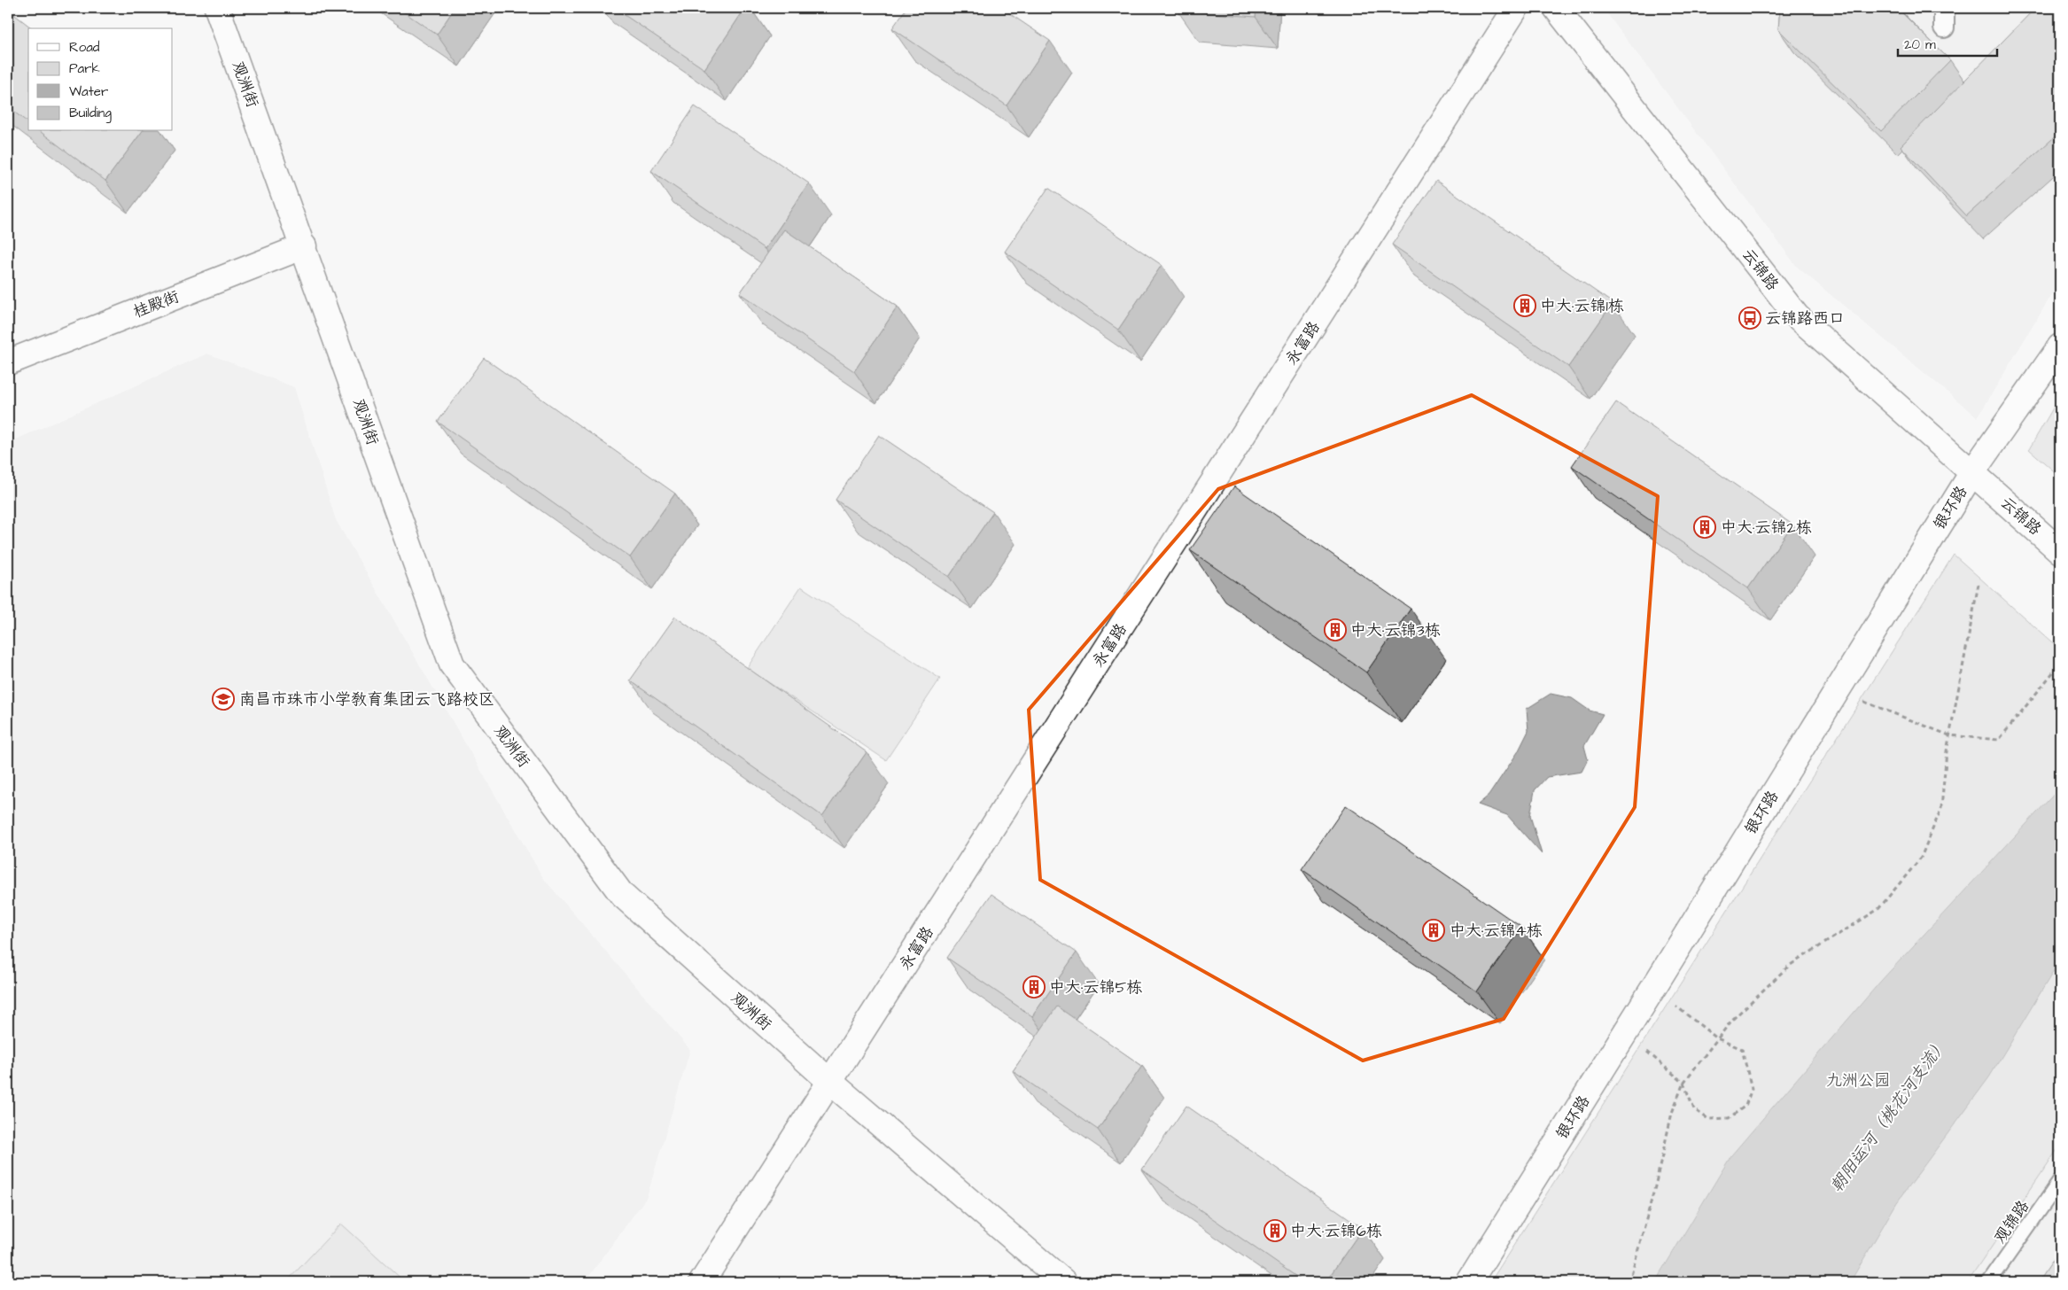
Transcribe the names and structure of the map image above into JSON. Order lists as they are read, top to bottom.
{
  "streets": {
    "street": [
      "观洲街",
      "云锦路",
      "桂殿街",
      "永富路",
      "银环路"
    ],
    "lane": ["观锦路"]
  },
  "crossings": [
    ["观洲街", "桂殿街"],
    ["观洲街", "永富路"],
    ["云锦路", "银环路"]
  ],
  "water": ["朝阳运河（桃花河支流）"],
  "parks": ["九洲公园"],
  "places": {
    "building": [
      "中大·云锦1栋",
      "中大·云锦2栋",
      "中大·云锦3栋",
      "中大·云锦4栋",
      "中大·云锦5栋",
      "中大·云锦6栋"
    ],
    "bus stop": ["云锦路西口"],
    "school or university": ["南昌市珠市小学教育集团云飞路校区"]
  },
  "legend": [
    "Road",
    "Park",
    "Water",
    "Building"
  ],
  "scale_bar": "20 m"
}
